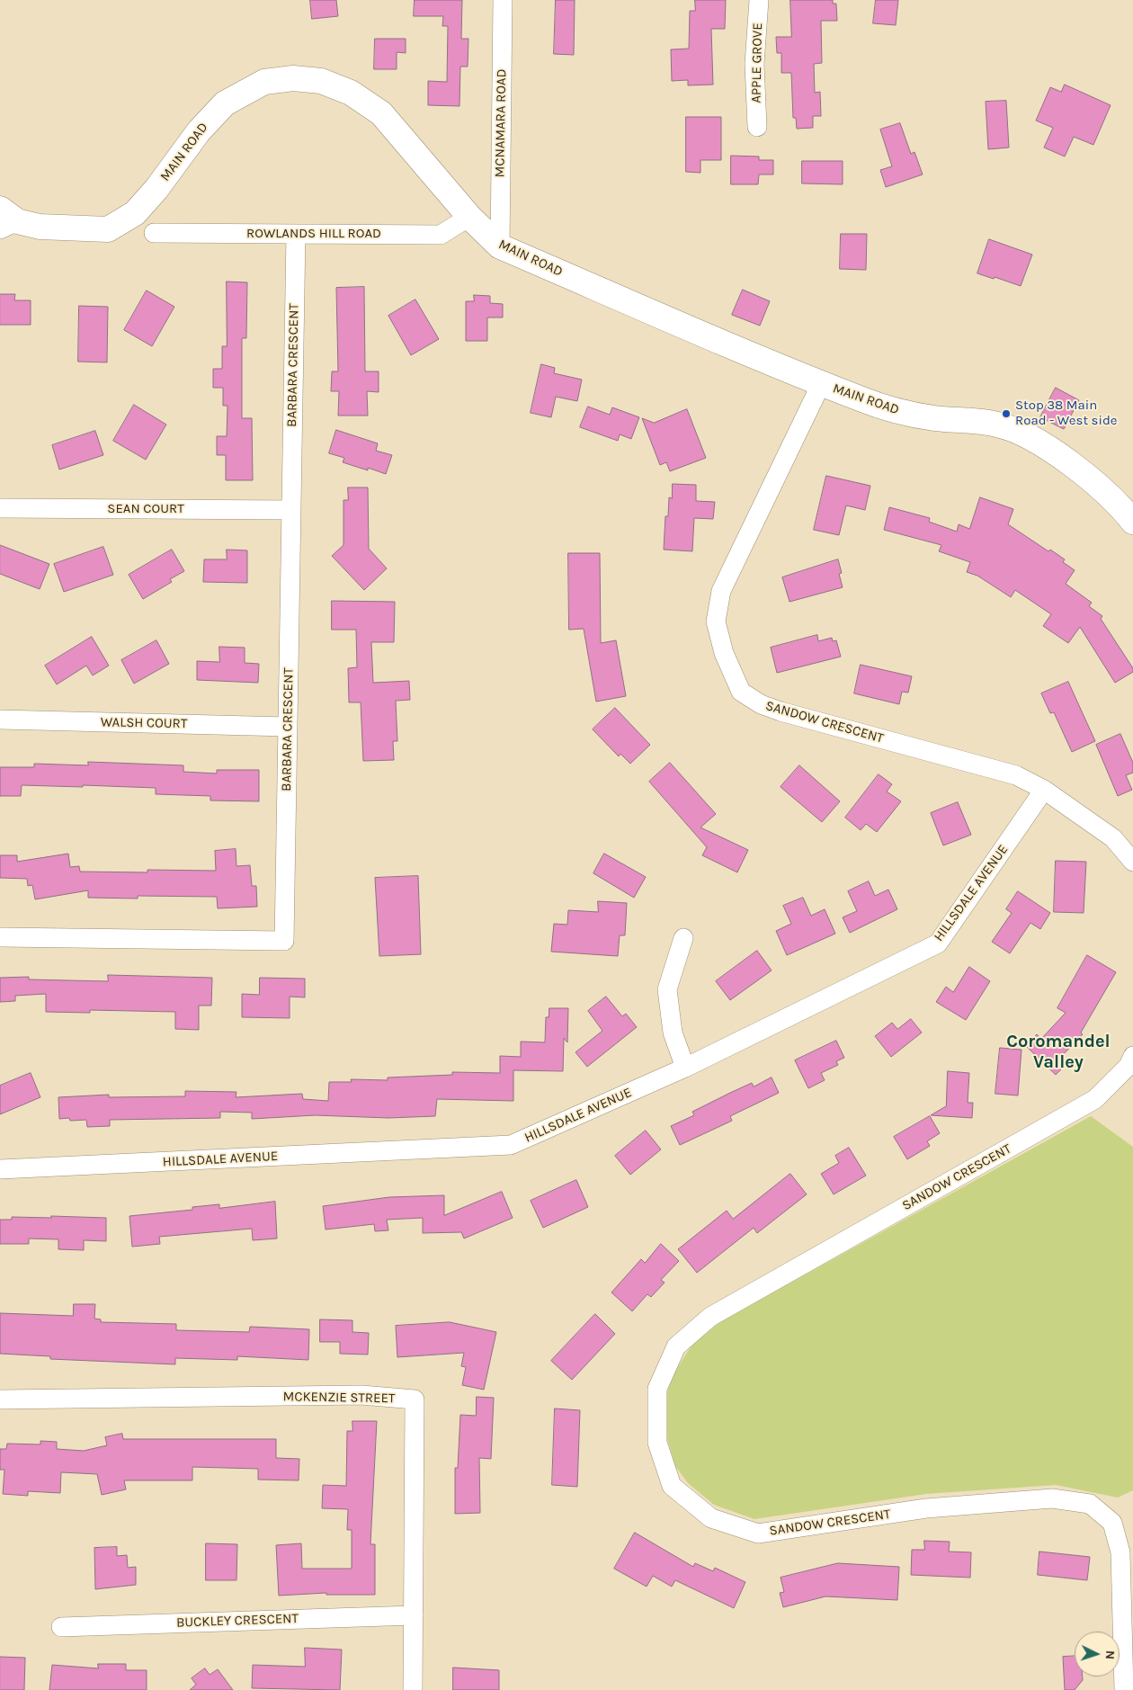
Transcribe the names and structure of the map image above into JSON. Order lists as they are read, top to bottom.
{
  "streets": {
    "main road": ["MAIN ROAD"],
    "street": [
      "APPLE GROVE",
      "MCNAMARA ROAD",
      "ROWLANDS HILL ROAD",
      "BARBARA CRESCENT",
      "SEAN COURT",
      "SANDOW CRESCENT",
      "WALSH COURT",
      "HILLSDALE AVENUE",
      "MCKENZIE STREET",
      "BUCKLEY CRESCENT"
    ]
  },
  "crossings": [
    ["MCNAMARA ROAD", "MAIN ROAD"],
    ["MAIN ROAD", "ROWLANDS HILL ROAD"],
    ["MAIN ROAD", "SANDOW CRESCENT"],
    ["ROWLANDS HILL ROAD", "BARBARA CRESCENT"],
    ["BARBARA CRESCENT", "SEAN COURT"],
    ["BARBARA CRESCENT", "WALSH COURT"],
    ["SANDOW CRESCENT", "HILLSDALE AVENUE"],
    ["MCKENZIE STREET", "BUCKLEY CRESCENT"]
  ],
  "districts": ["Coromandel Valley"],
  "places": ["Stop 38 Main Road - West side"],
  "north": "right"
}
